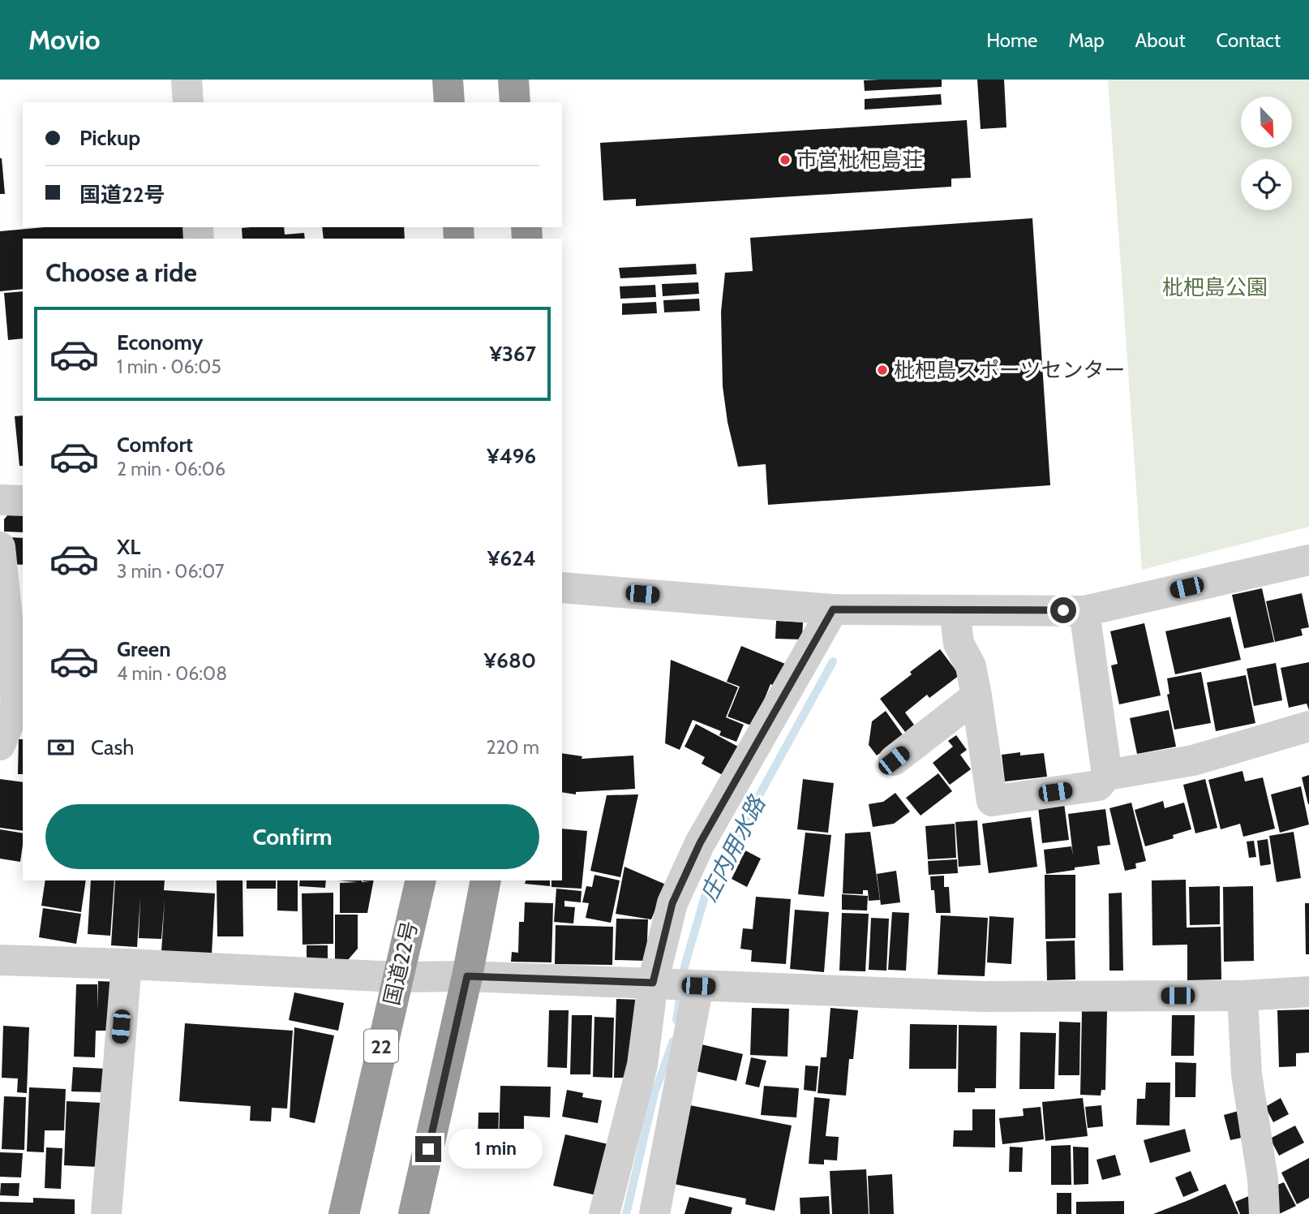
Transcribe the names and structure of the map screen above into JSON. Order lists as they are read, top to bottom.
{
  "streets": {
    "highway": ["国道22号", "22"]
  },
  "water": ["庄内用水路"],
  "parks": ["枇杷島公園"],
  "places": ["市営枇杷島荘", "枇杷島スポーツセンター"],
  "north": "bottom right",
  "page": {
    "header": "Movio",
    "nav": [
      "Home",
      "Map",
      "About",
      "Contact"
    ],
    "banner": ["Pickup", "国道22号"],
    "heading": "Choose a ride",
    "list": [
      {
        "name": "Economy",
        "note": "1 min · 06:05",
        "value": "¥367"
      },
      {
        "name": "Comfort",
        "note": "2 min · 06:06",
        "value": "¥496"
      },
      {
        "name": "XL",
        "note": "3 min · 06:07",
        "value": "¥624"
      },
      {
        "name": "Green",
        "note": "4 min · 06:08",
        "value": "¥680"
      }
    ],
    "pay": ["Cash", "220 m"],
    "buttons": "Confirm",
    "bubble": "1 min"
  }
}
